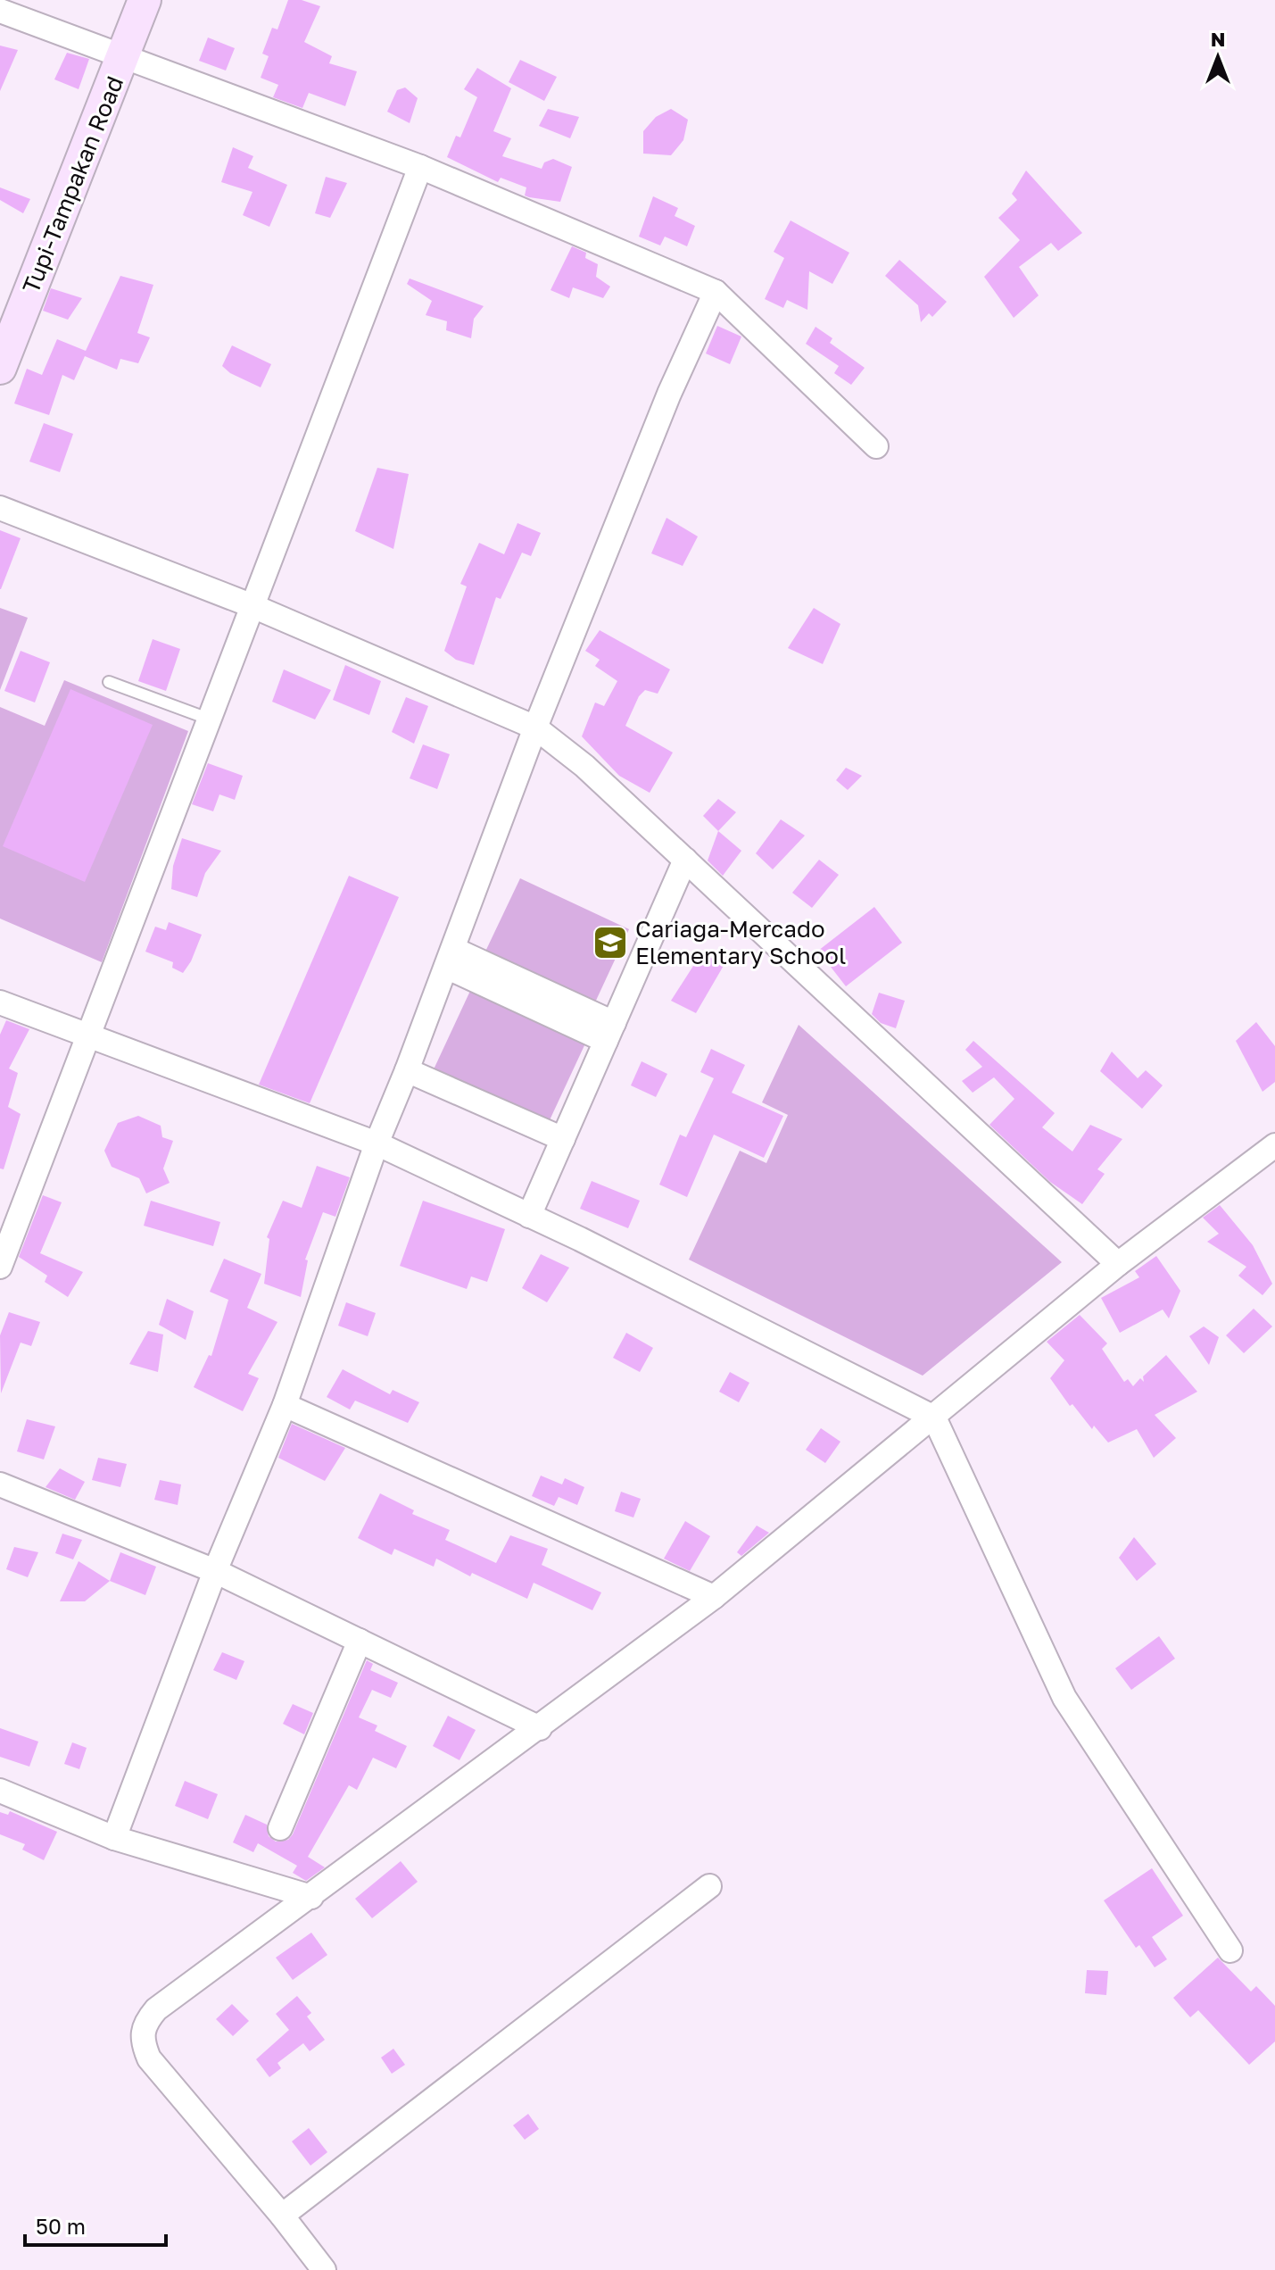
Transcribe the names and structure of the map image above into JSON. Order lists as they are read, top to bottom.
{
  "streets": {
    "main road": ["Tupi-Tampakan Road"]
  },
  "places": {
    "school or university": ["Cariaga-Mercado Elementary School"]
  },
  "scale_bar": "50 m",
  "north": "top"
}
